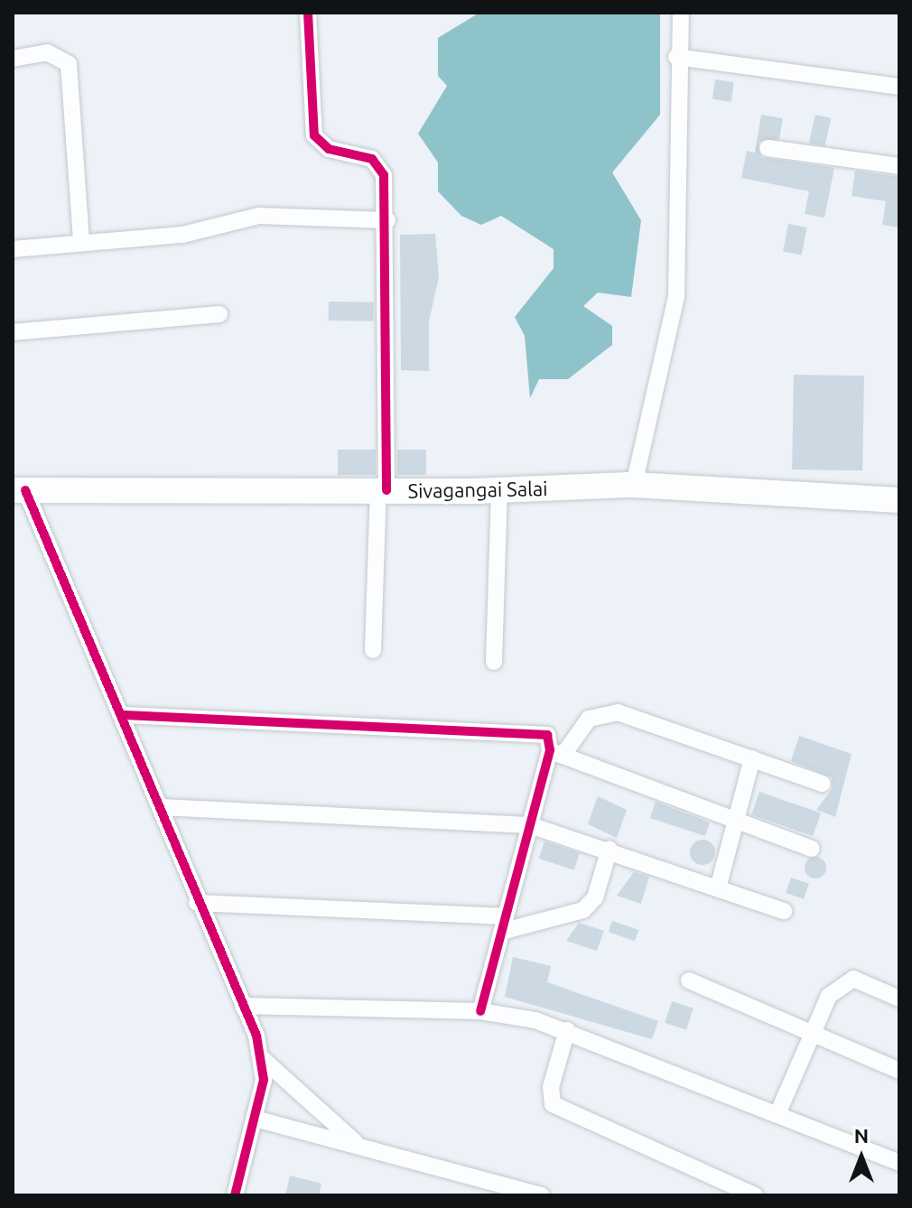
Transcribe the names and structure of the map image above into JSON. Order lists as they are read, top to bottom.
{
  "streets": {
    "main road": ["Sivagangai Salai"]
  },
  "north": "top"
}
